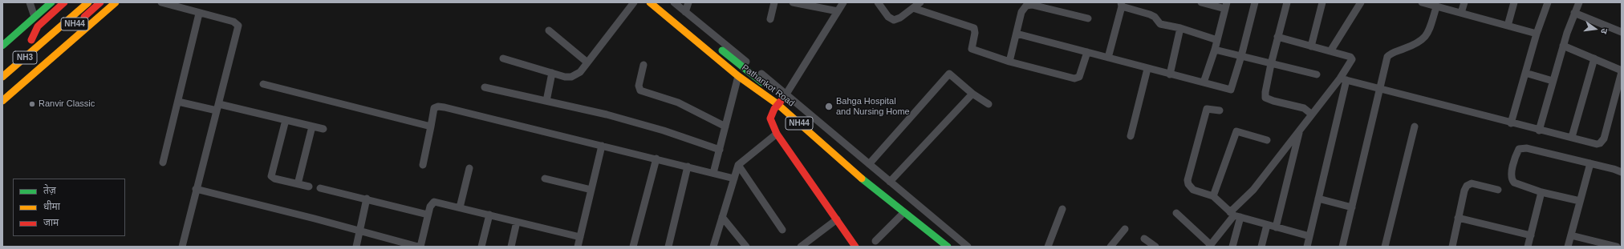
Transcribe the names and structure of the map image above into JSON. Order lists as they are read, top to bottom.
{
  "streets": {
    "main road": ["NH44", "NH3", "Pathankot Road"]
  },
  "crossings": [
    ["NH44", "NH3"],
    ["NH44", "Pathankot Road"]
  ],
  "places": ["Ranvir Classic", "Bahga Hospital and Nursing Home"],
  "legend": ["तेज़", "धीमा", "जाम"],
  "north": "right"
}
